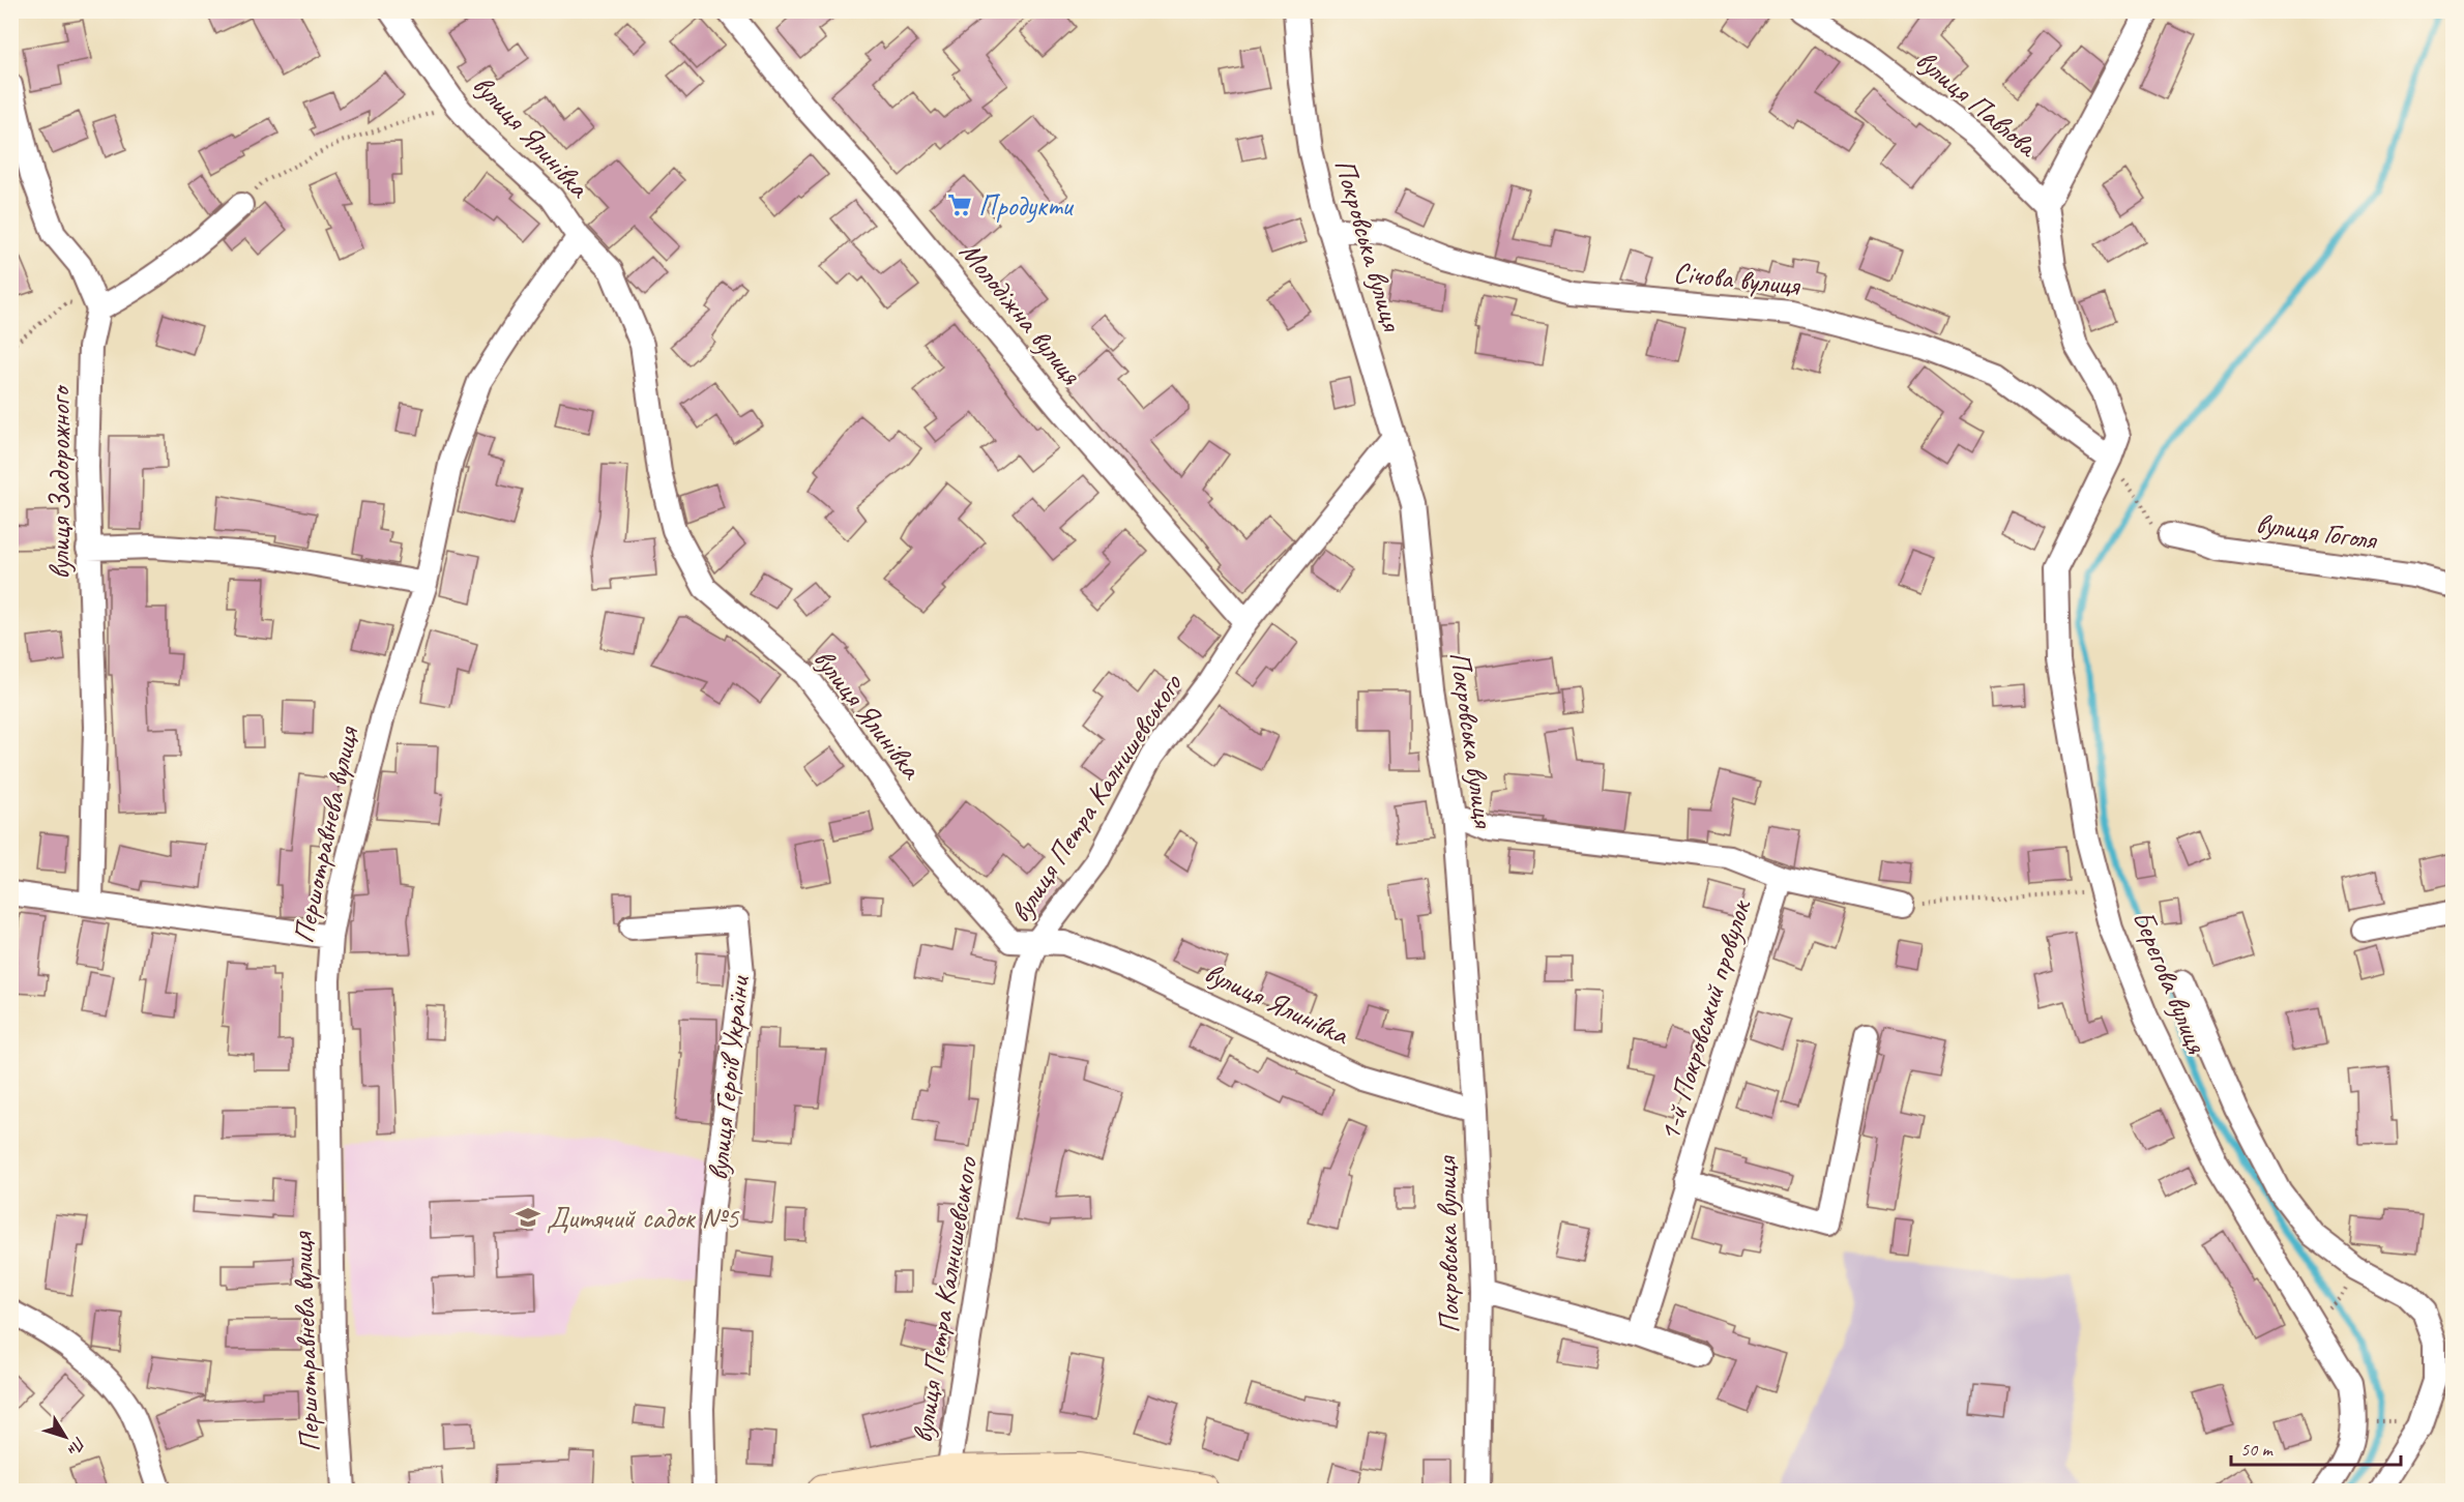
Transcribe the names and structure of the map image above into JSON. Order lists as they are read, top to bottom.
{
  "streets": {
    "street": [
      "вулиця Павлова",
      "вулиця Ялинівка",
      "Покровська вулиця",
      "Січова вулиця",
      "Молодіжна вулиця",
      "вулиця Задорожного",
      "вулиця Гоголя",
      "вулиця Петра Калнишевського",
      "Першотравнева вулиця",
      "Берегова вулиця",
      "1-й Покровський провулок",
      "вулиця Героїв України"
    ]
  },
  "crossings": [
    ["вулиця Павлова", "Берегова вулиця"],
    ["вулиця Ялинівка", "Покровська вулиця"],
    ["вулиця Ялинівка", "вулиця Петра Калнишевського"],
    ["вулиця Ялинівка", "Першотравнева вулиця"],
    ["Покровська вулиця", "Січова вулиця"],
    ["Покровська вулиця", "вулиця Петра Калнишевського"],
    ["Січова вулиця", "Берегова вулиця"],
    ["Молодіжна вулиця", "вулиця Петра Калнишевського"]
  ],
  "places": {
    "supermarket": ["Продукти"],
    "school or university": ["Дитячий садок №5"]
  },
  "scale_bar": "50 m",
  "north": "bottom right"
}
